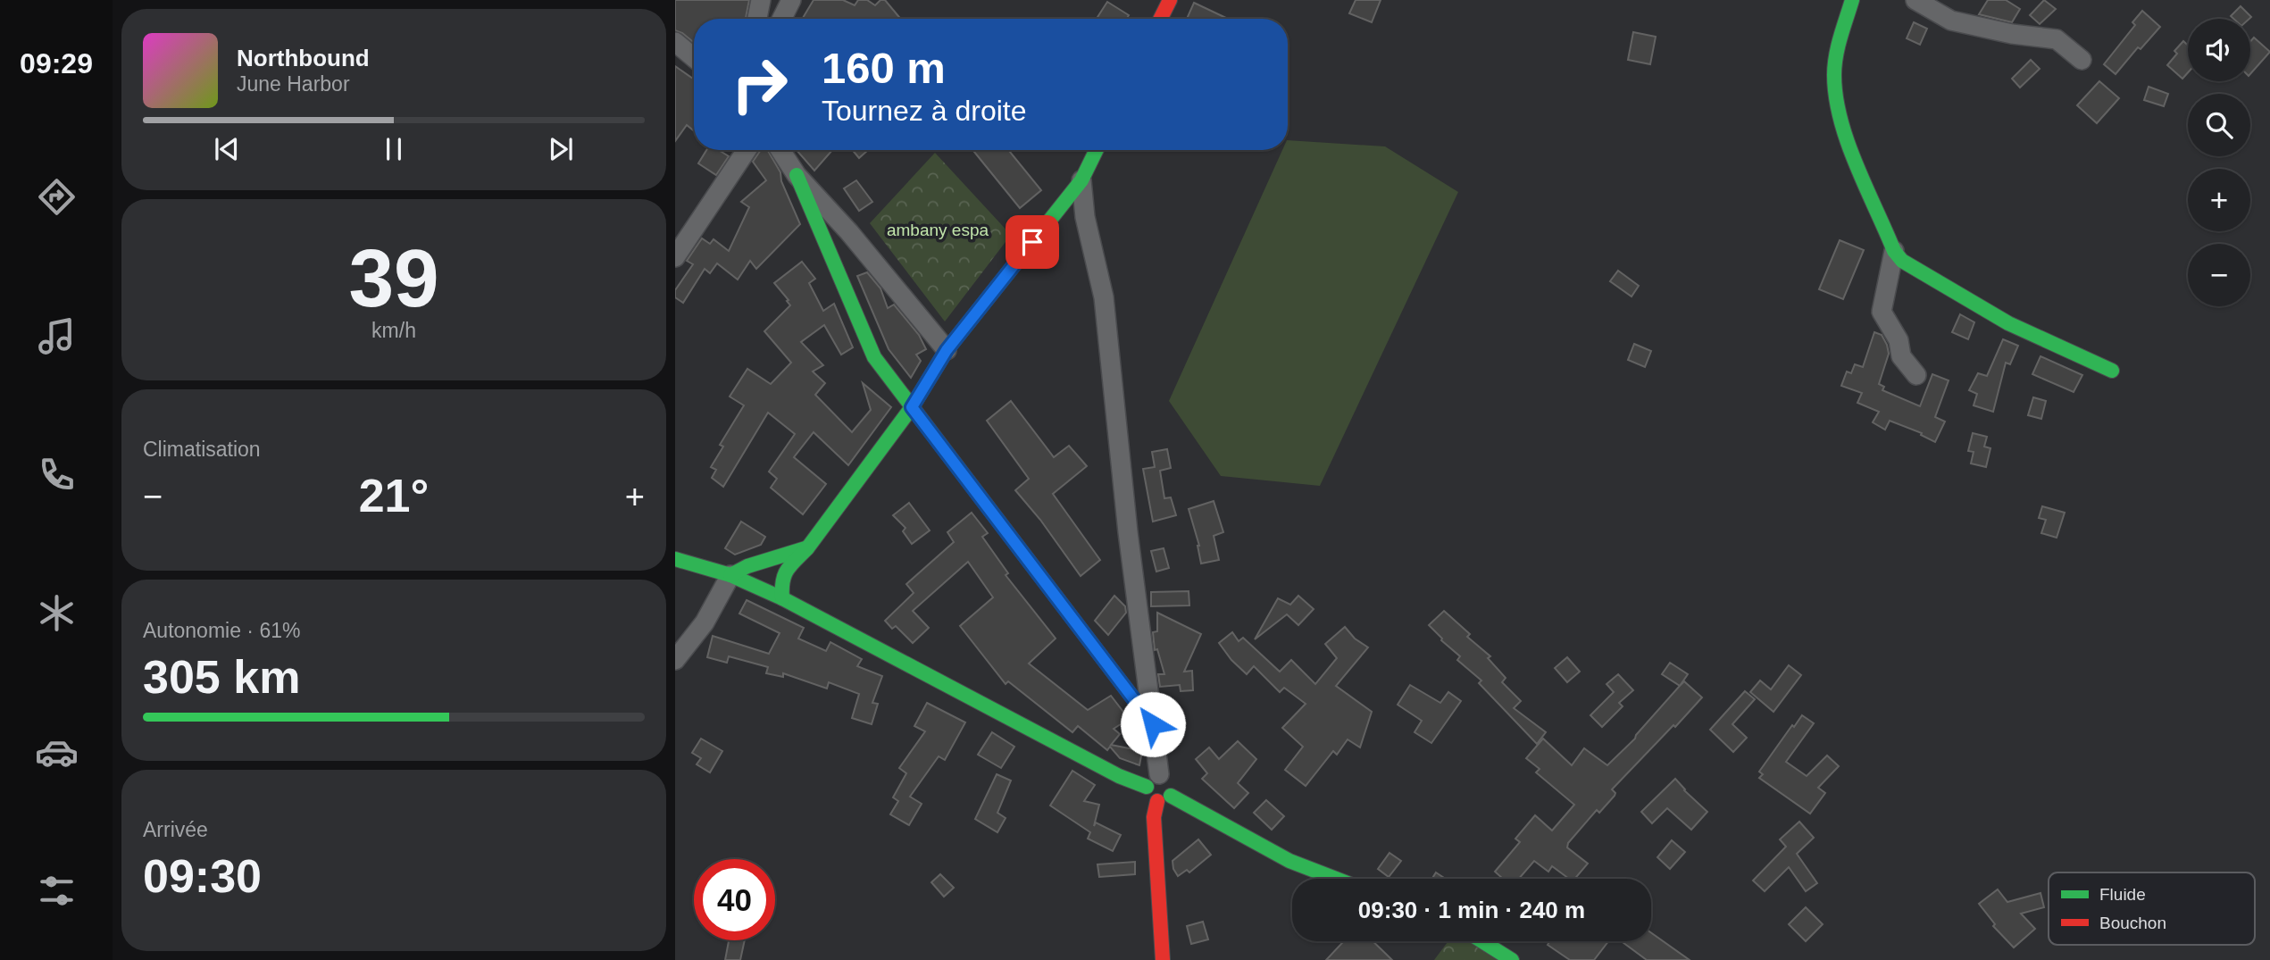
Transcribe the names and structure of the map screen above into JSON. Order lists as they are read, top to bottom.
{
  "parks": ["ambany espa"],
  "legend": ["Fluide", "Bouchon"],
  "page": {
    "tabs": "09:29",
    "map_buttons": ["+", "−"],
    "turn": ["160 m", "Tournez à droite"],
    "song": ["Northbound", "June Harbor"],
    "tile": [
      ["39", "km/h"],
      "Climatisation",
      ["Autonomie · 61%", "305 km"],
      ["Arrivée", "09:30"]
    ],
    "heat": ["−", "21°", "+"],
    "limit": "40",
    "trip": "09:30 · 1 min · 240 m"
  }
}
